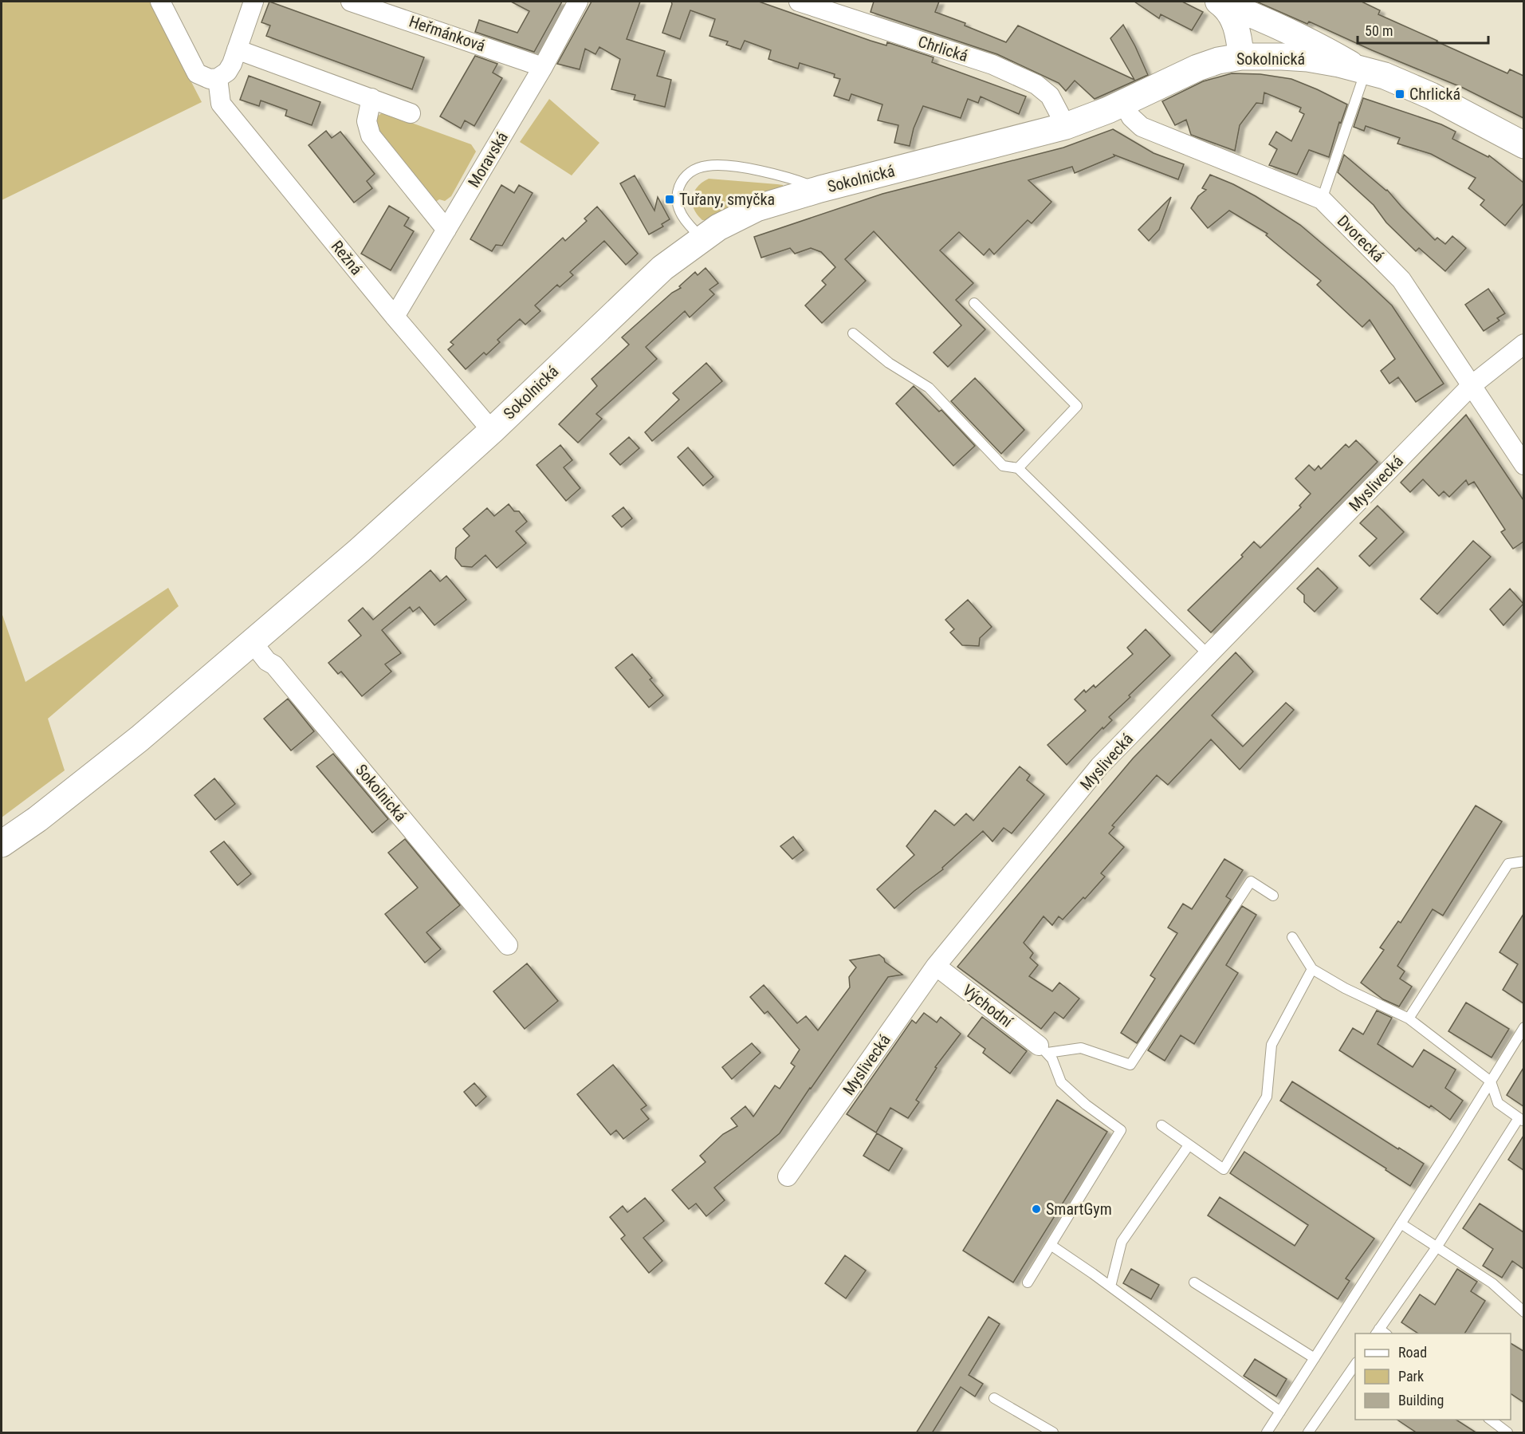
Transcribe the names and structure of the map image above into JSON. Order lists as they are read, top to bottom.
{
  "streets": {
    "main road": ["Sokolnická"],
    "street": [
      "Heřmánková",
      "Chrlická",
      "Moravská",
      "Dvorecká",
      "Režná",
      "Myslivecká",
      "Východní"
    ]
  },
  "crossings": [
    ["Heřmánková", "Moravská"],
    ["Chrlická", "Sokolnická"],
    ["Sokolnická", "Dvorecká"],
    ["Sokolnická", "Režná"],
    ["Moravská", "Režná"],
    ["Dvorecká", "Myslivecká"],
    ["Myslivecká", "Východní"]
  ],
  "places": {
    "transit": ["Chrlická", "Tuřany, smyčka"],
    "other": ["SmartGym"]
  },
  "legend": ["Road", "Park", "Building"],
  "scale_bar": "50 m"
}
